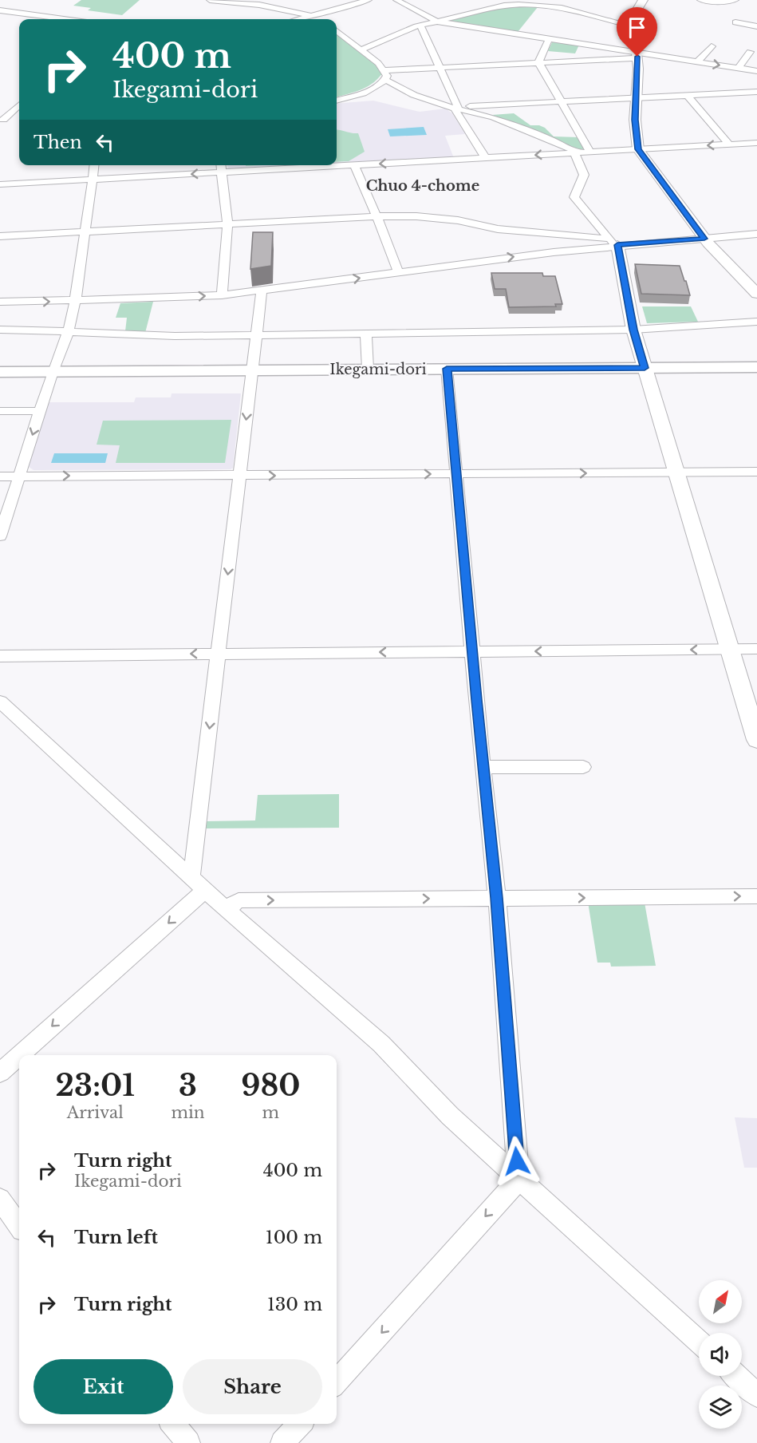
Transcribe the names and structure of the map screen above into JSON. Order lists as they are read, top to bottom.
{
  "streets": {
    "main road": ["Ikegami-dori"]
  },
  "districts": ["Chuo 4-chome"],
  "north": "top right",
  "page": {
    "turn": ["400 m", "Ikegami-dori"],
    "then": "Then",
    "eta": [
      "23:01",
      "Arrival",
      "3",
      "min",
      "980",
      "m"
    ],
    "list": [
      {
        "name": "Turn right",
        "note": "Ikegami-dori",
        "value": "400 m"
      },
      {
        "name": "Turn left",
        "value": "100 m"
      },
      {
        "name": "Turn right",
        "value": "130 m"
      }
    ],
    "buttons": ["Exit", "Share"]
  }
}
